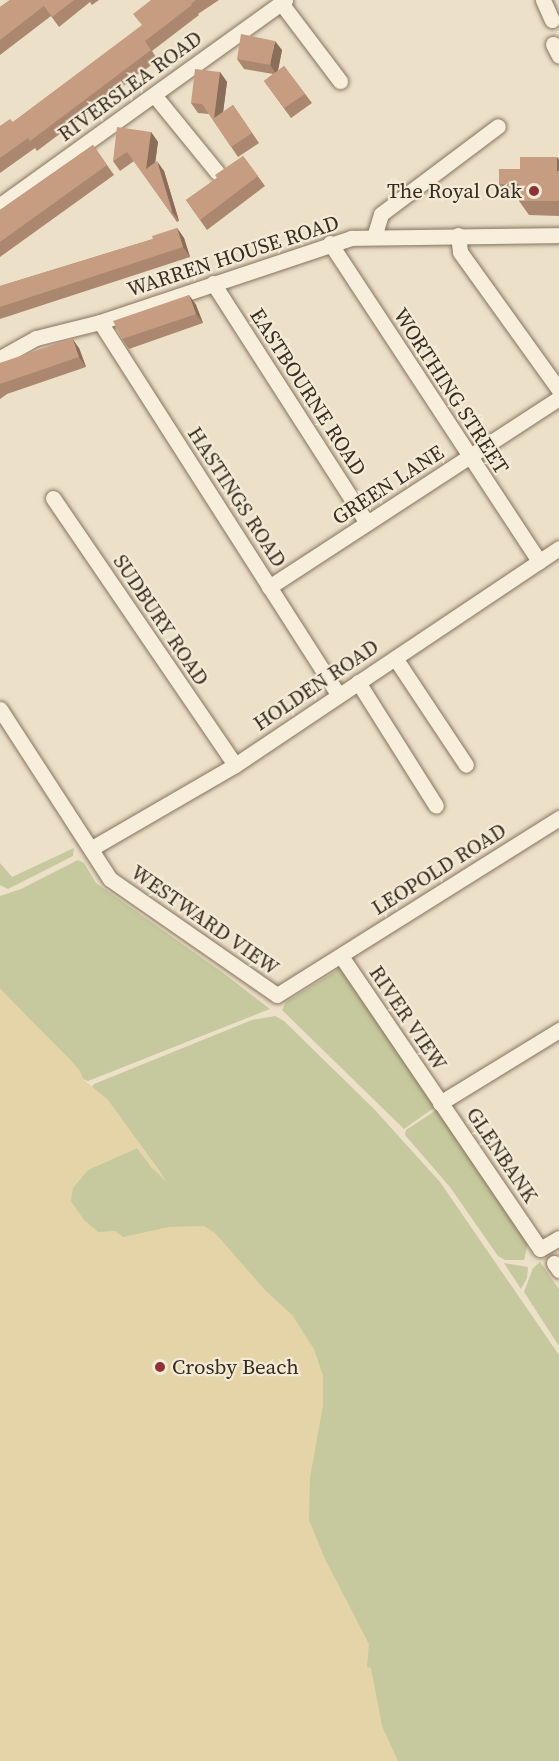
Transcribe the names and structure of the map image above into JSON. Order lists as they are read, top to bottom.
{
  "streets": {
    "street": [
      "RIVERSLEA ROAD",
      "WARREN HOUSE ROAD",
      "WORTHING STREET",
      "EASTBOURNE ROAD",
      "GREEN LANE",
      "HASTINGS ROAD",
      "SUDBURY ROAD",
      "HOLDEN ROAD",
      "LEOPOLD ROAD",
      "WESTWARD VIEW",
      "RIVER VIEW",
      "GLENBANK"
    ]
  },
  "crossings": [
    ["WARREN HOUSE ROAD", "WORTHING STREET"],
    ["WARREN HOUSE ROAD", "EASTBOURNE ROAD"],
    ["WARREN HOUSE ROAD", "HASTINGS ROAD"],
    ["WORTHING STREET", "GREEN LANE"],
    ["WORTHING STREET", "HOLDEN ROAD"],
    ["EASTBOURNE ROAD", "GREEN LANE"],
    ["GREEN LANE", "HASTINGS ROAD"],
    ["HASTINGS ROAD", "HOLDEN ROAD"],
    ["SUDBURY ROAD", "HOLDEN ROAD"],
    ["HOLDEN ROAD", "WESTWARD VIEW"],
    ["LEOPOLD ROAD", "WESTWARD VIEW"],
    ["LEOPOLD ROAD", "RIVER VIEW"],
    ["RIVER VIEW", "GLENBANK"]
  ],
  "places": ["The Royal Oak", "Crosby Beach"]
}
